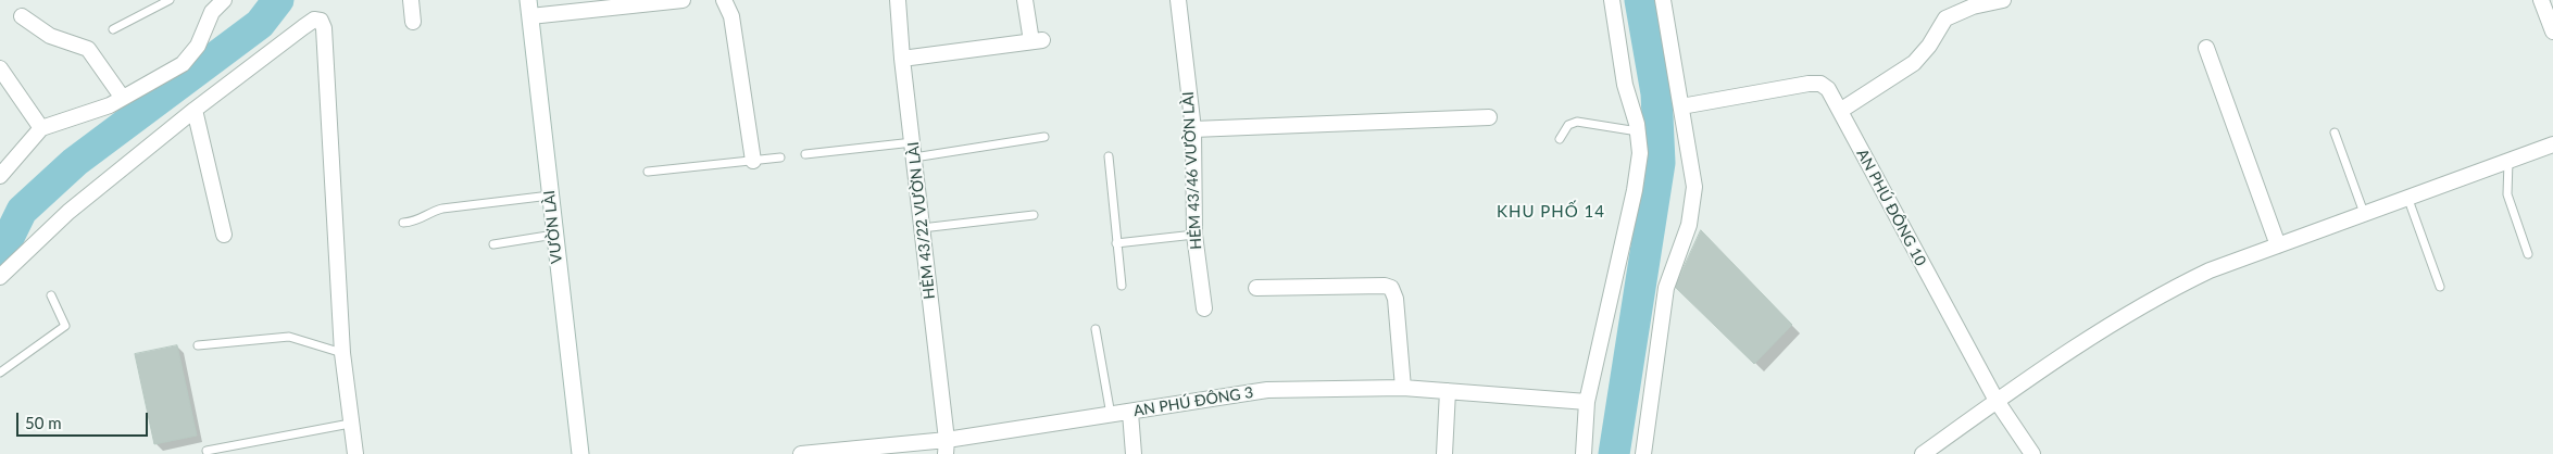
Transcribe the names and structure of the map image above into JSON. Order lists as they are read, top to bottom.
{
  "streets": {
    "main road": ["VƯỜN LÀI"],
    "street": [
      "HẺM 43/46 VƯỜN LÀI",
      "AN PHÚ ĐÔNG 10",
      "HẺM 43/22 VƯỜN LÀI",
      "AN PHÚ ĐÔNG 3"
    ]
  },
  "crossings": [
    ["HẺM 43/22 VƯỜN LÀI", "AN PHÚ ĐÔNG 3"]
  ],
  "districts": ["KHU PHỐ 14"],
  "scale_bar": "50 m"
}
